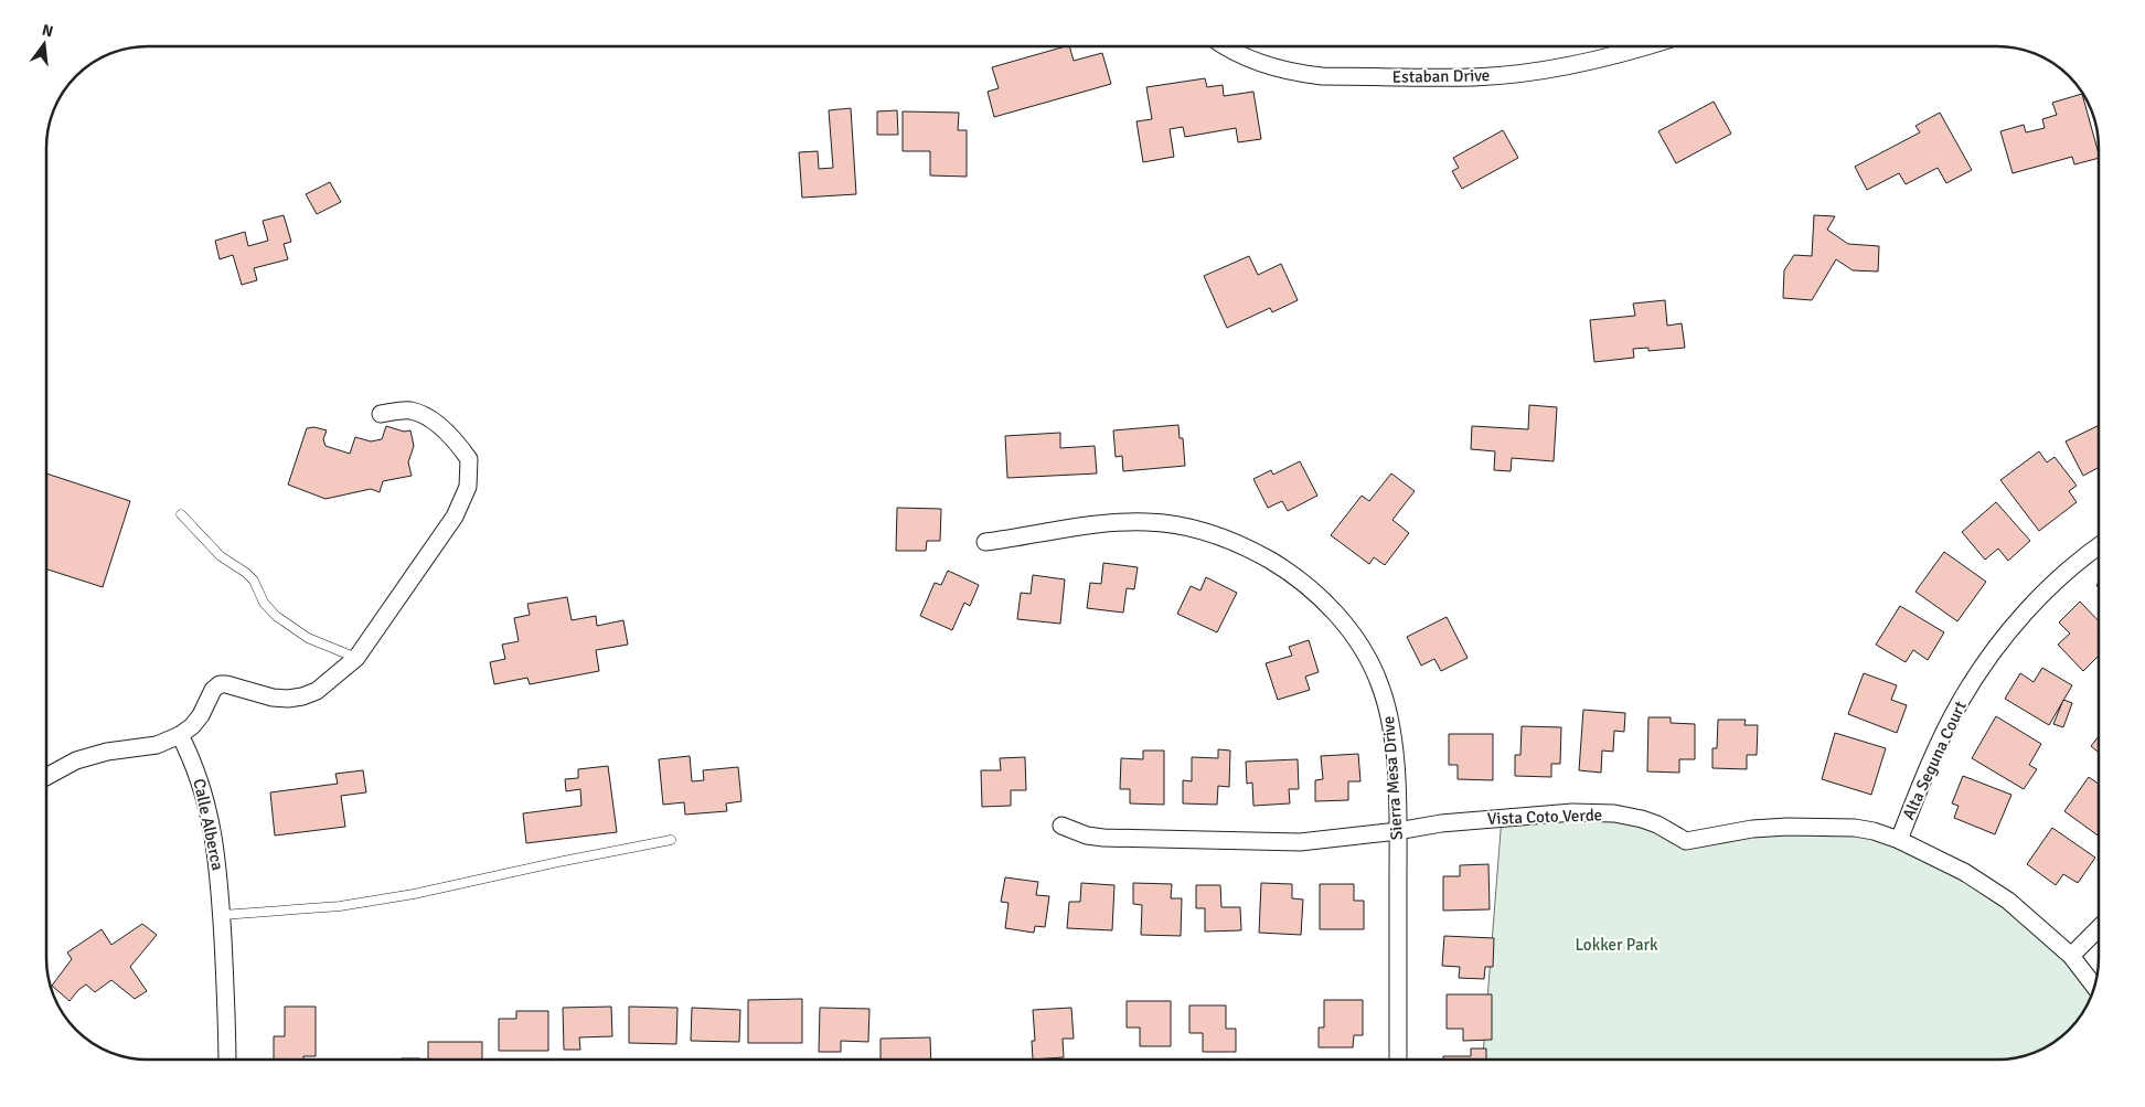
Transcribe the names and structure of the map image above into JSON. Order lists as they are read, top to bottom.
{
  "streets": {
    "street": [
      "Estaban Drive",
      "Alta Seguna Court",
      "Sierra Mesa Drive",
      "Vista Coto Verde",
      "Calle Alberca"
    ]
  },
  "crossings": [
    ["Alta Seguna Court", "Vista Coto Verde"],
    ["Sierra Mesa Drive", "Vista Coto Verde"]
  ],
  "parks": ["Lokker Park"],
  "north": "top"
}
